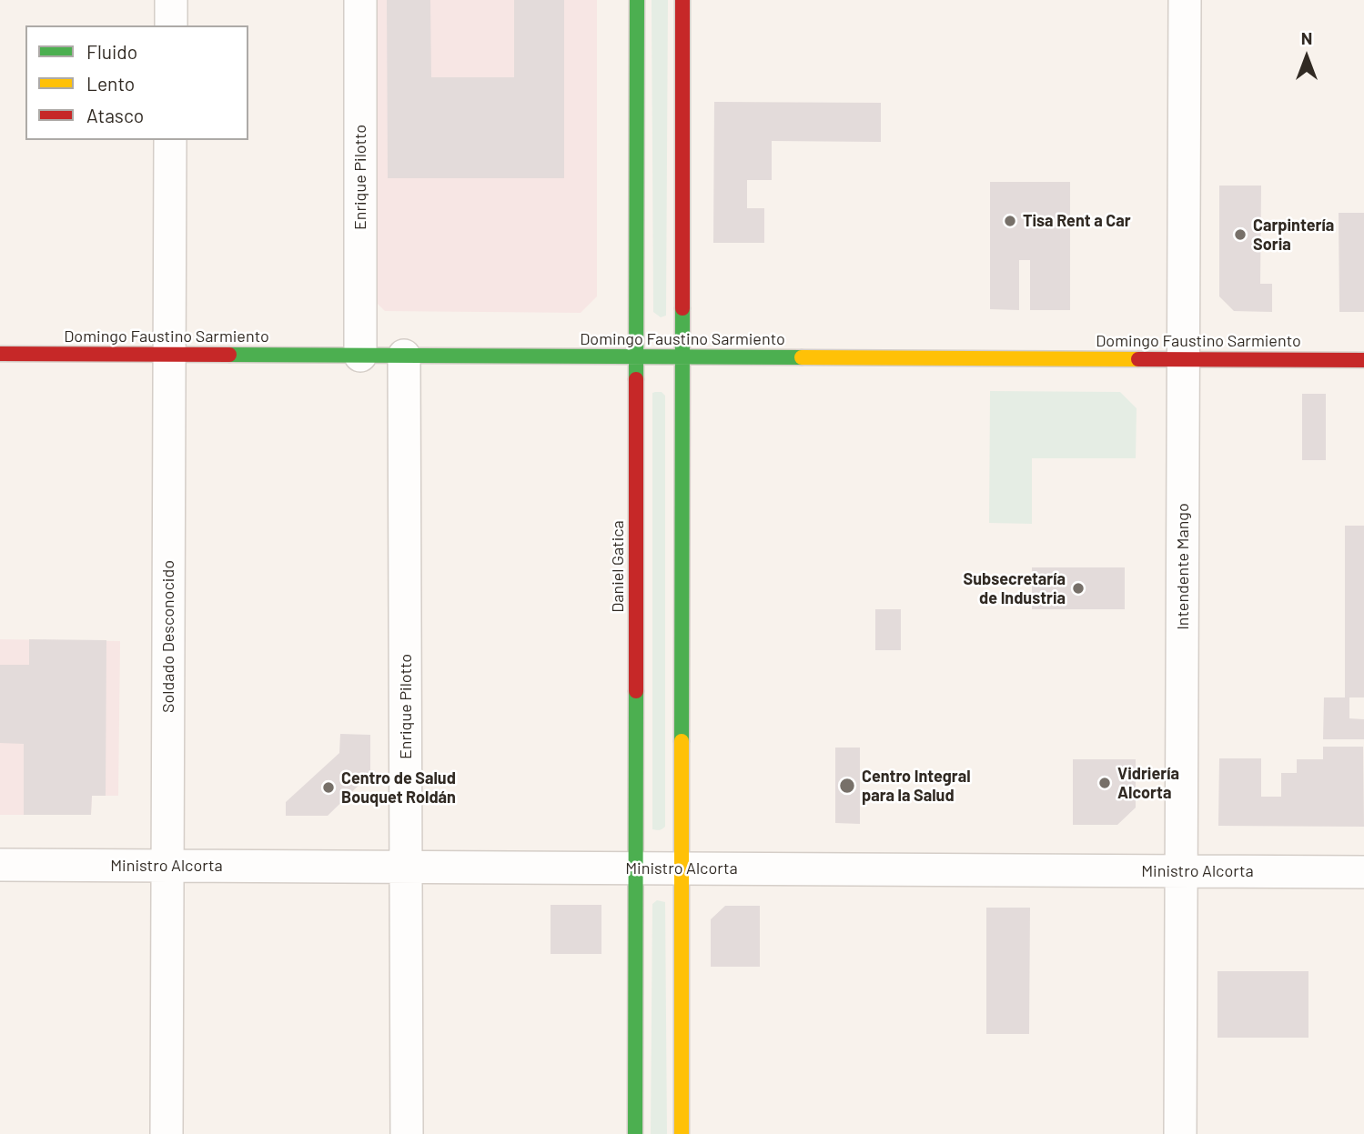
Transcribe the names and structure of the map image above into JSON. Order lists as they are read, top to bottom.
{
  "streets": {
    "main road": ["Domingo Faustino Sarmiento", "Daniel Gatica"],
    "street": [
      "Enrique Pilotto",
      "Intendente Mango",
      "Soldado Desconocido",
      "Ministro Alcorta"
    ]
  },
  "crossings": [
    ["Enrique Pilotto", "Domingo Faustino Sarmiento"],
    ["Enrique Pilotto", "Ministro Alcorta"],
    ["Domingo Faustino Sarmiento", "Daniel Gatica"],
    ["Domingo Faustino Sarmiento", "Intendente Mango"],
    ["Domingo Faustino Sarmiento", "Soldado Desconocido"],
    ["Daniel Gatica", "Ministro Alcorta"],
    ["Intendente Mango", "Ministro Alcorta"],
    ["Soldado Desconocido", "Ministro Alcorta"]
  ],
  "places": [
    "Tisa Rent a Car",
    "Carpintería Soria",
    "Subsecretaría de Industria",
    "Vidriería Alcorta",
    "Centro Integral para la Salud",
    "Centro de Salud Bouquet Roldán"
  ],
  "legend": ["Fluido", "Lento", "Atasco"],
  "north": "top"
}
